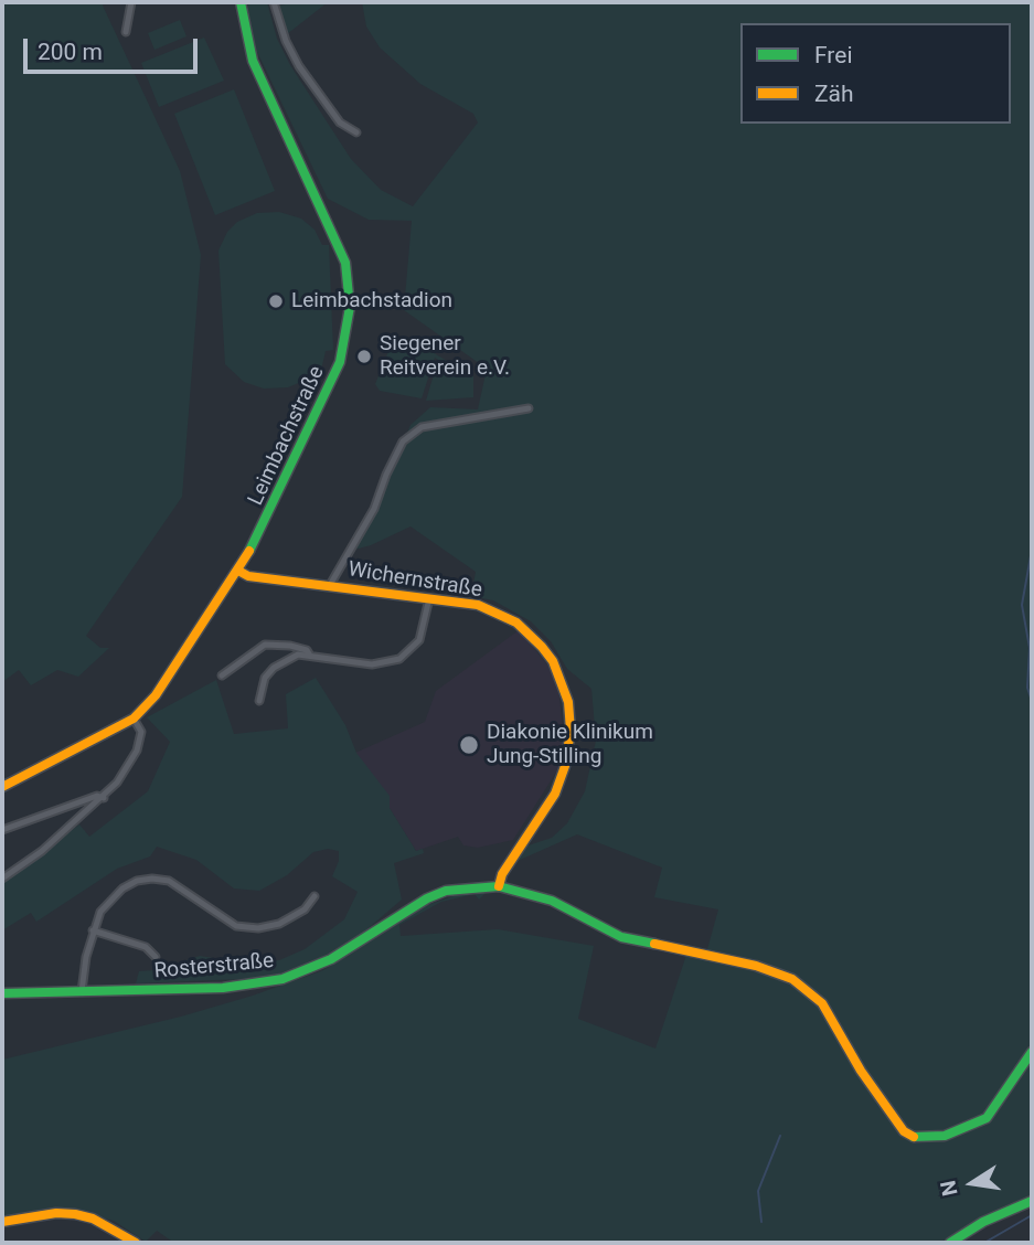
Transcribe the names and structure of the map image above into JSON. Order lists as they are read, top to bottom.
{
  "streets": {
    "street": ["Leimbachstraße", "Wichernstraße", "Rosterstraße"]
  },
  "crossings": [
    ["Leimbachstraße", "Wichernstraße"],
    ["Wichernstraße", "Rosterstraße"]
  ],
  "places": ["Leimbachstadion", "Siegener Reitverein e.V.", "Diakonie Klinikum Jung-Stilling"],
  "legend": ["Frei", "Zäh"],
  "scale_bar": "200 m",
  "north": "left"
}
